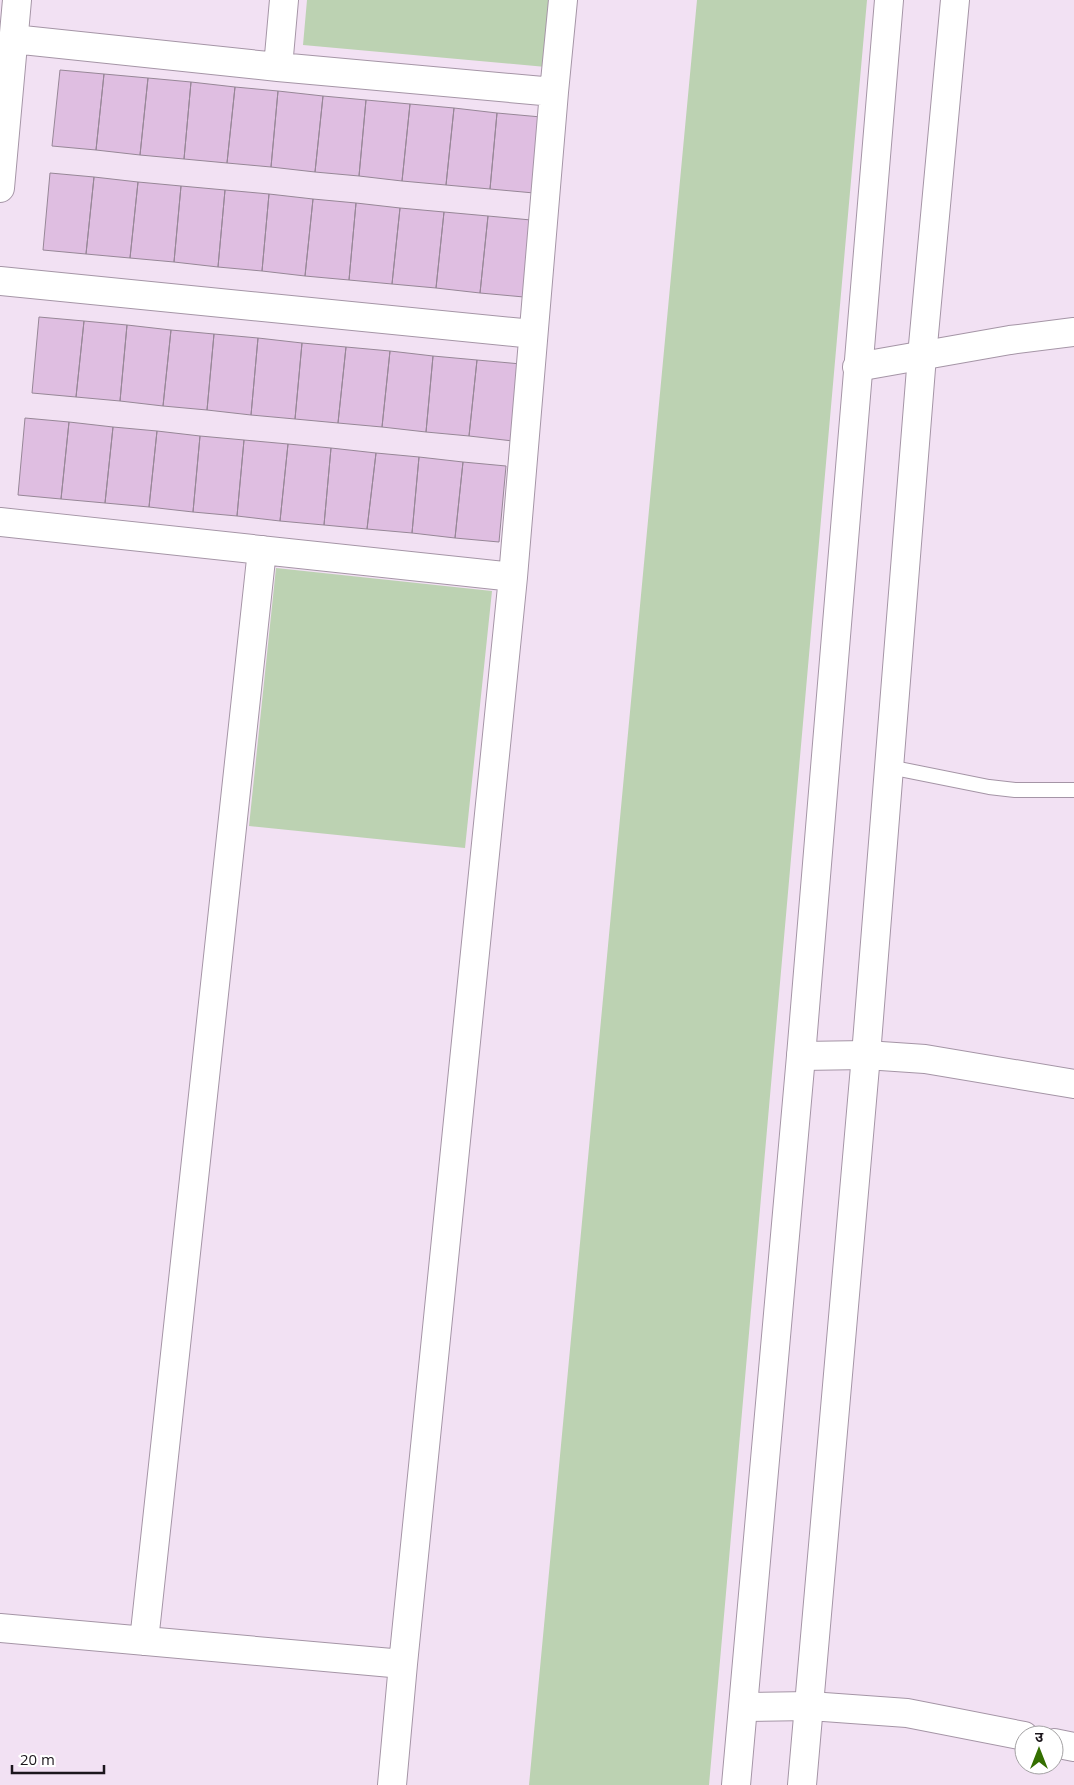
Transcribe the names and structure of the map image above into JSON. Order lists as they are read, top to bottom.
{
  "scale_bar": "20 m",
  "north": "top"
}
